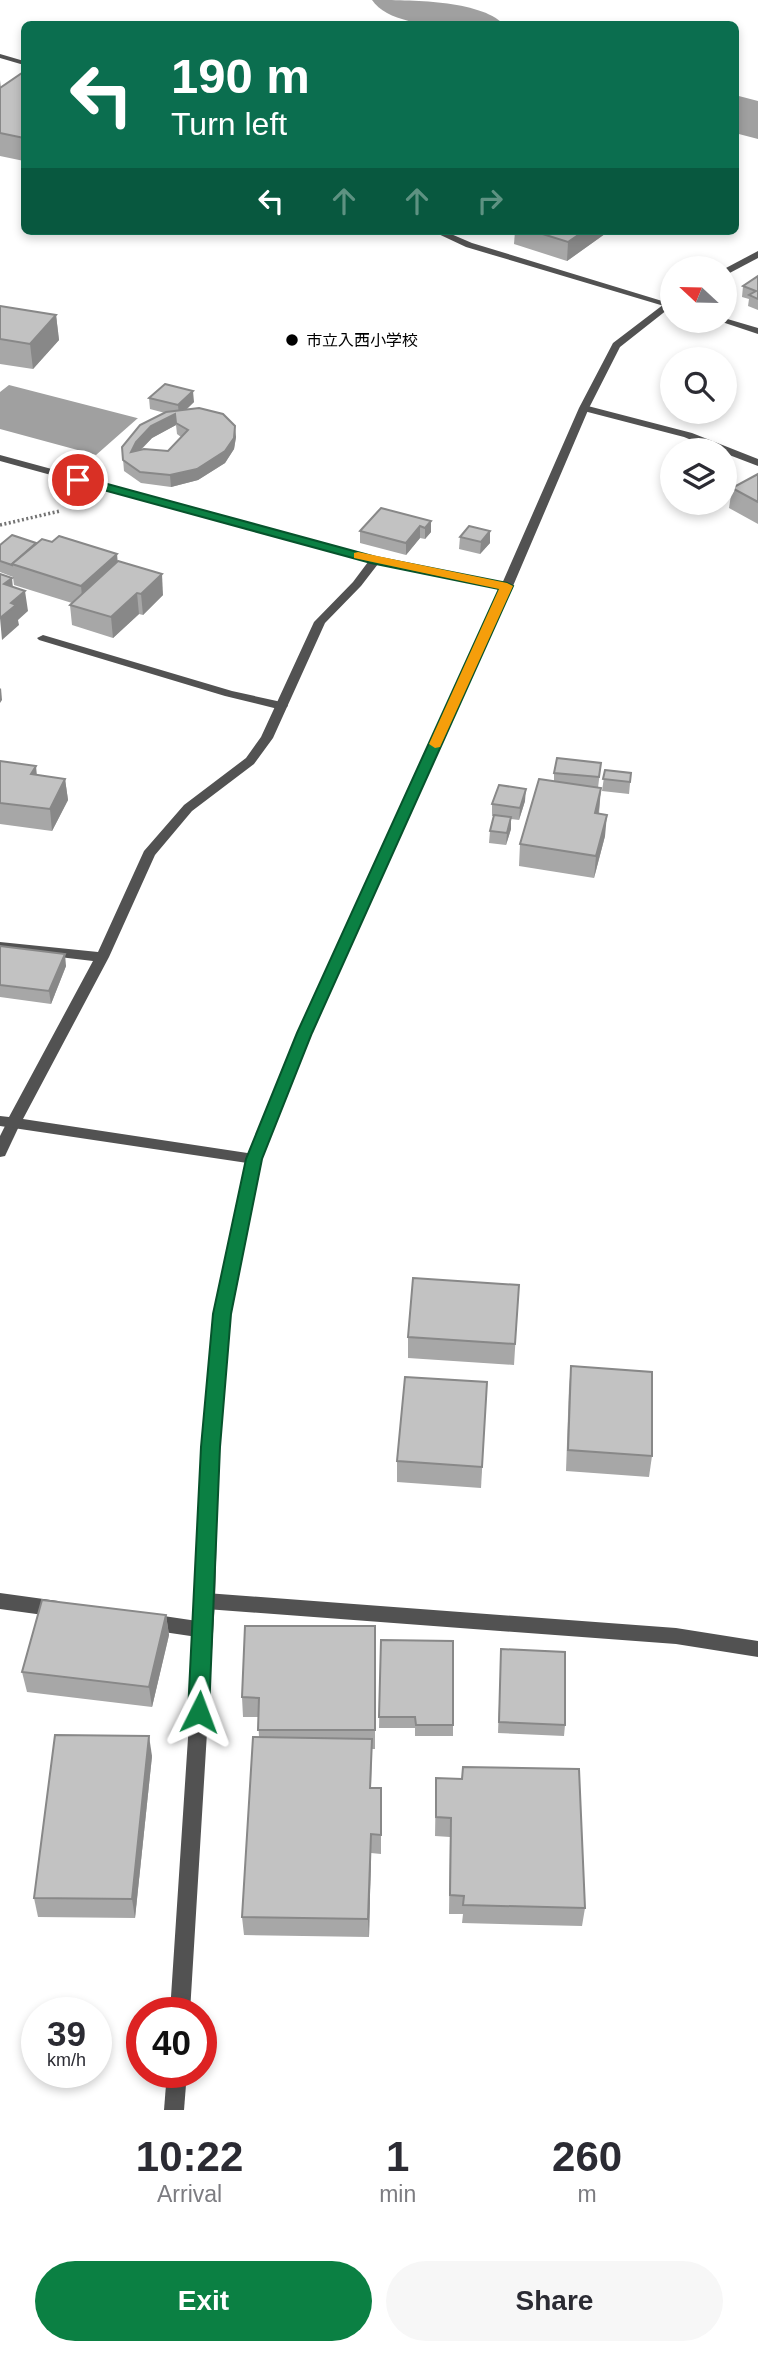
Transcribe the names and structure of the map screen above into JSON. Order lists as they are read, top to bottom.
{
  "places": ["市立入西小学校"],
  "north": "left",
  "page": {
    "turn": ["190 m", "Turn left"],
    "speed": "39 km/h",
    "limit": "40",
    "eta": [
      "10:22",
      "Arrival",
      "1",
      "min",
      "260",
      "m"
    ],
    "buttons": ["Exit", "Share"]
  }
}
